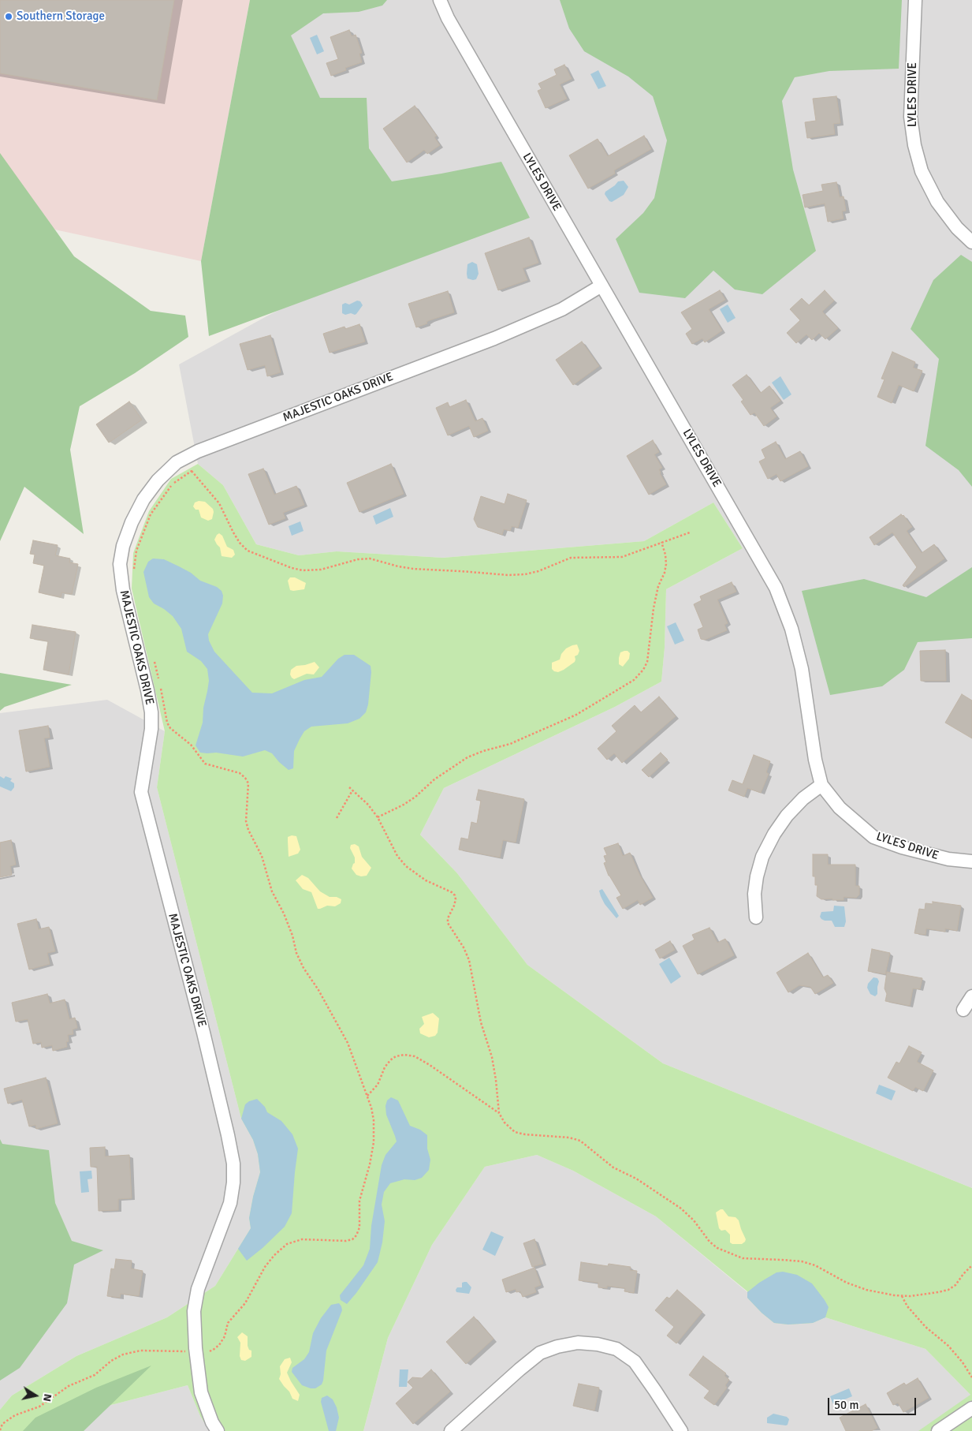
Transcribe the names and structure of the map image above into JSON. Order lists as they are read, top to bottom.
{
  "streets": {
    "street": ["LYLES DRIVE", "MAJESTIC OAKS DRIVE"]
  },
  "crossings": [
    ["LYLES DRIVE", "MAJESTIC OAKS DRIVE"]
  ],
  "places": ["Southern Storage"],
  "scale_bar": "50 m",
  "north": "right"
}
